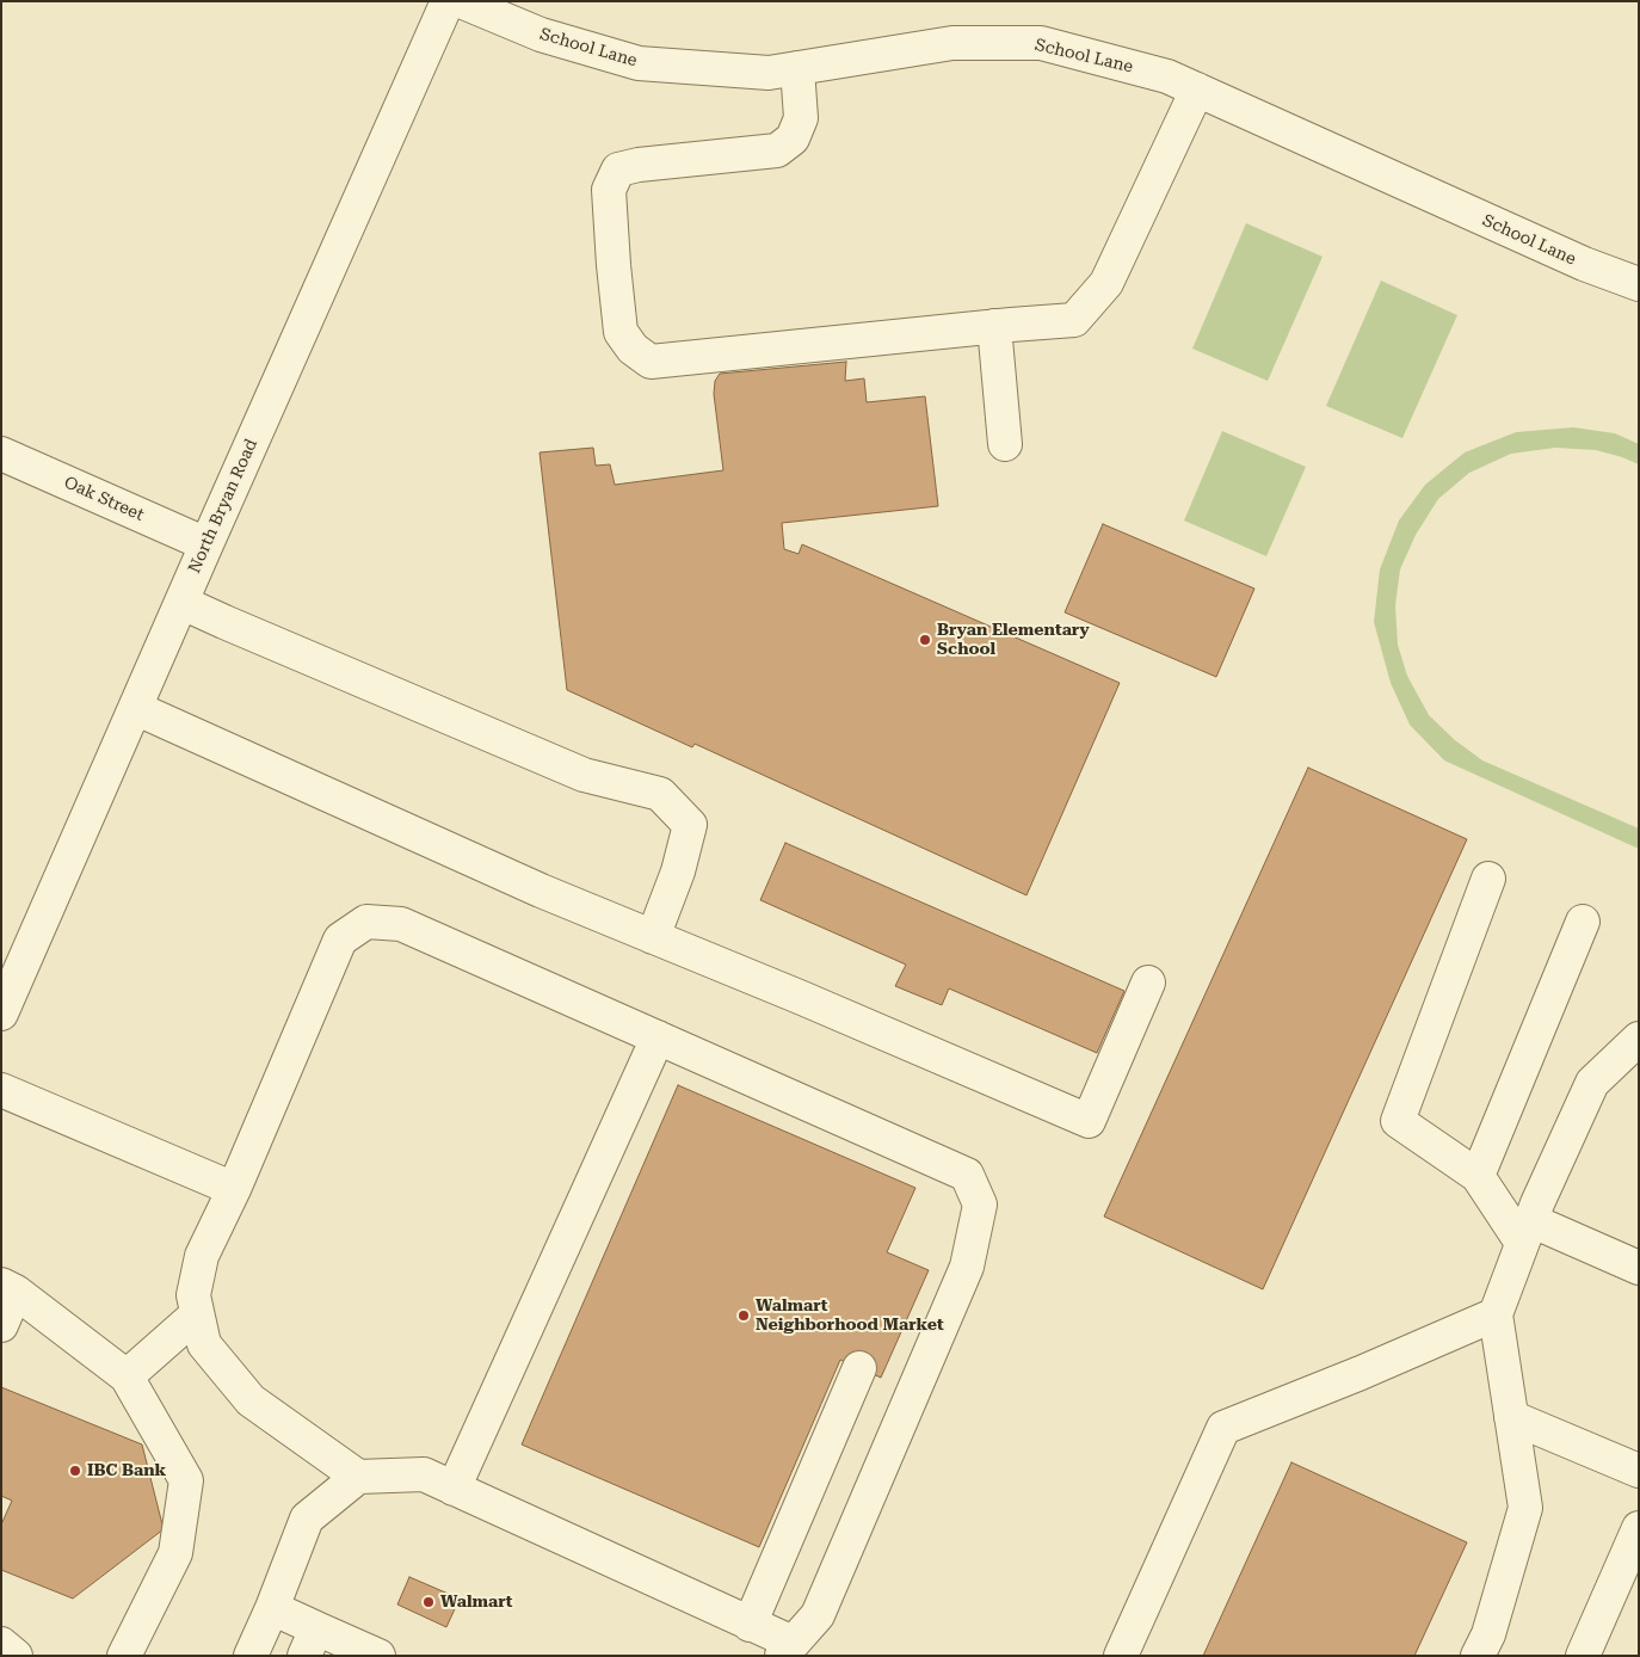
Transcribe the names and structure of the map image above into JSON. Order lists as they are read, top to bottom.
{
  "streets": {
    "street": ["School Lane", "Oak Street", "North Bryan Road"]
  },
  "crossings": [
    ["Oak Street", "North Bryan Road"]
  ],
  "places": [
    "Bryan Elementary School",
    "Walmart Neighborhood Market",
    "IBC Bank",
    "Walmart"
  ]
}
